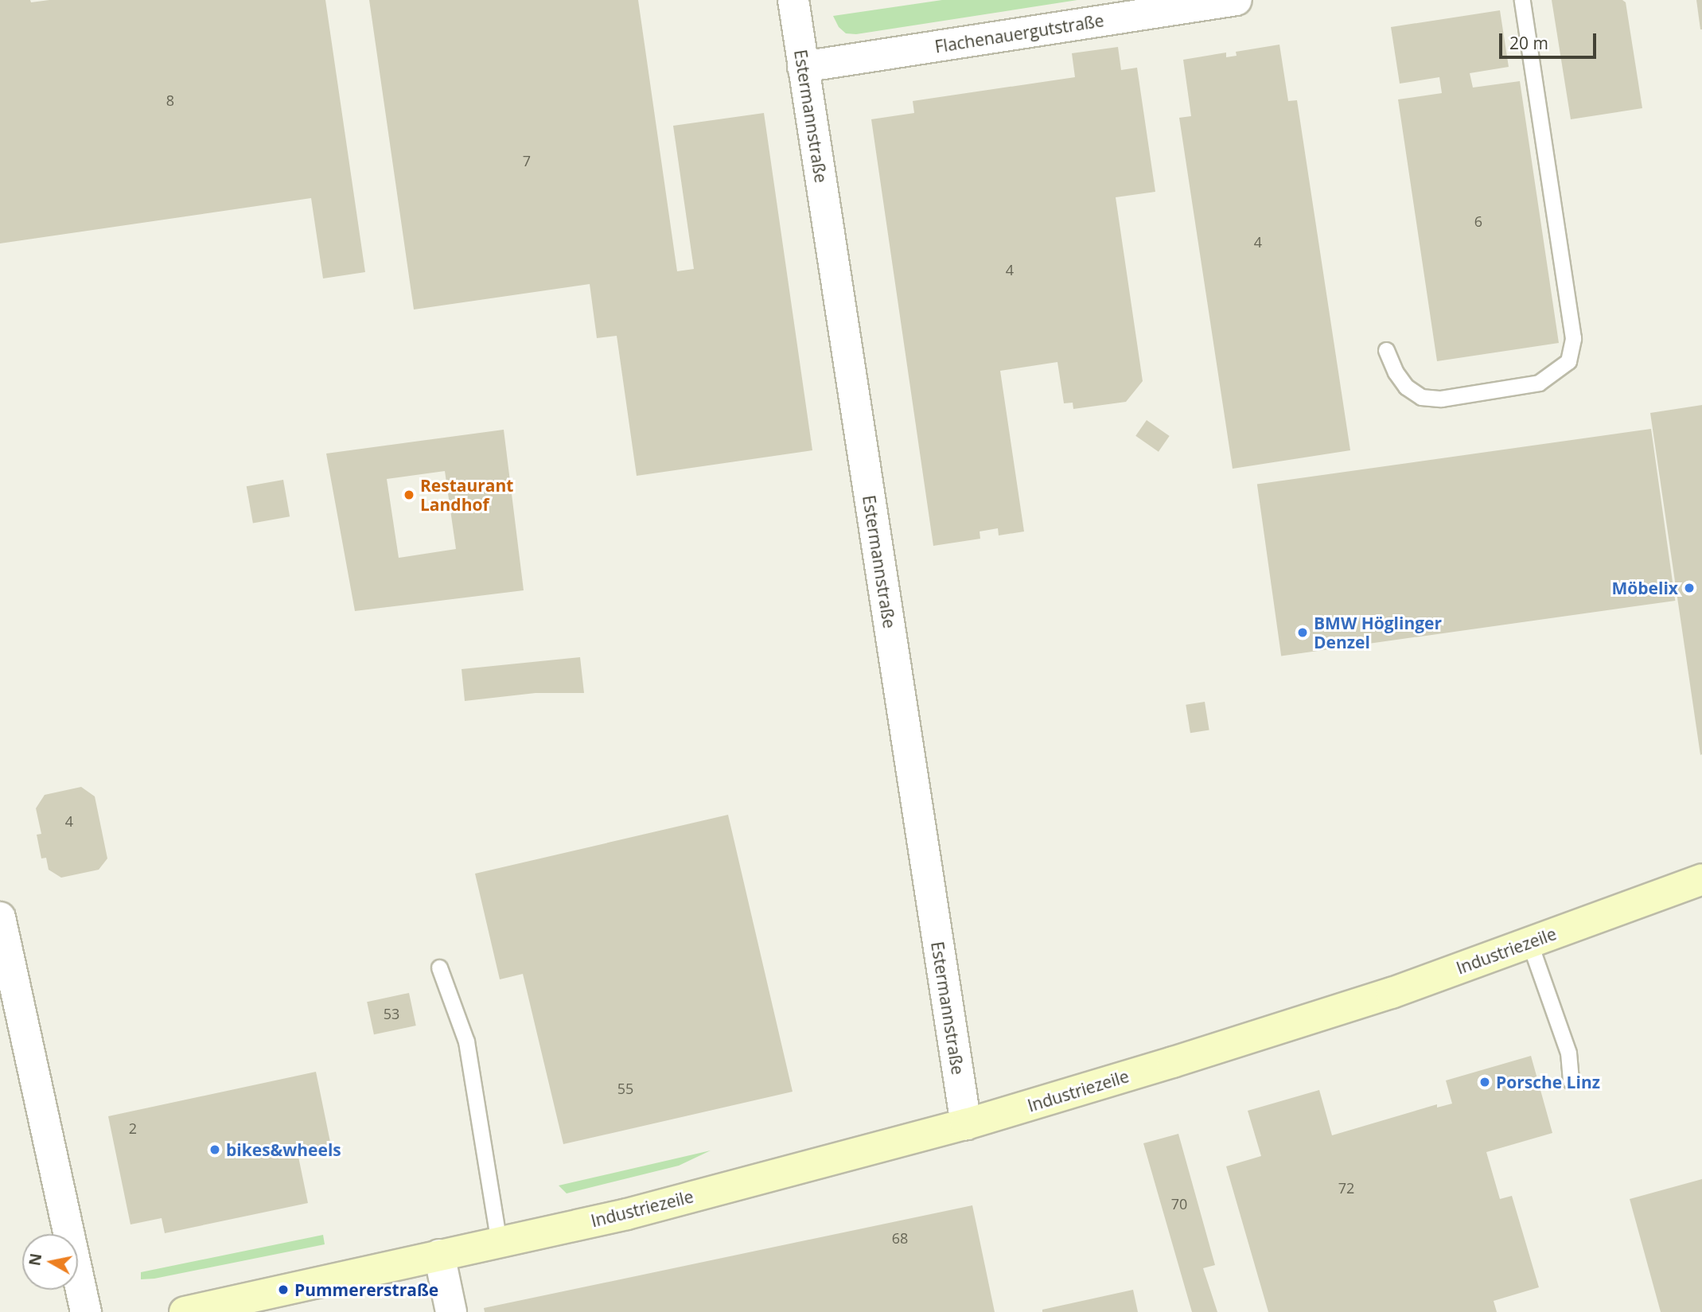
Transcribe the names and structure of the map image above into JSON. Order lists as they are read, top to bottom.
{
  "streets": {
    "main road": ["Industriezeile"],
    "street": ["Flachenauergutstraße", "Estermannstraße"]
  },
  "crossings": [
    ["Flachenauergutstraße", "Estermannstraße"],
    ["Estermannstraße", "Industriezeile"]
  ],
  "places": [
    "Restaurant Landhof",
    "Möbelix",
    "BMW Höglinger Denzel",
    "Porsche Linz",
    "bikes&wheels",
    "Pummererstraße"
  ],
  "house_numbers": [
    "8",
    "7",
    "6",
    "4",
    "4",
    "4",
    "53",
    "55",
    "2",
    "72",
    "70",
    "68"
  ],
  "scale_bar": "20 m",
  "north": "left"
}
